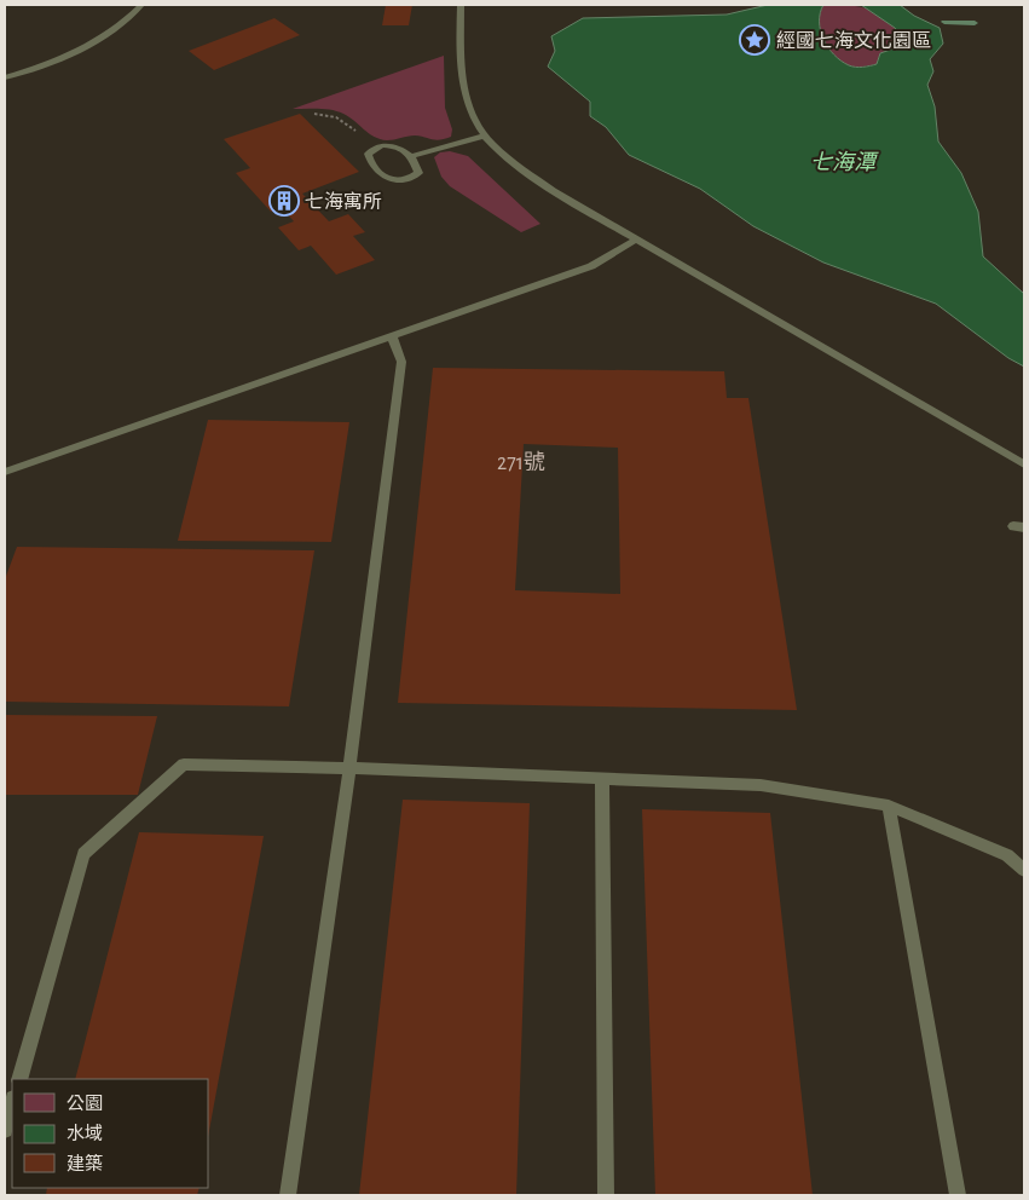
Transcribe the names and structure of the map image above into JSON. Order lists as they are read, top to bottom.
{
  "water": ["七海潭"],
  "places": {
    "place": ["經國七海文化園區"],
    "building": ["七海寓所"]
  },
  "house_numbers": ["271號"],
  "legend": ["公園", "水域", "建築"]
}
